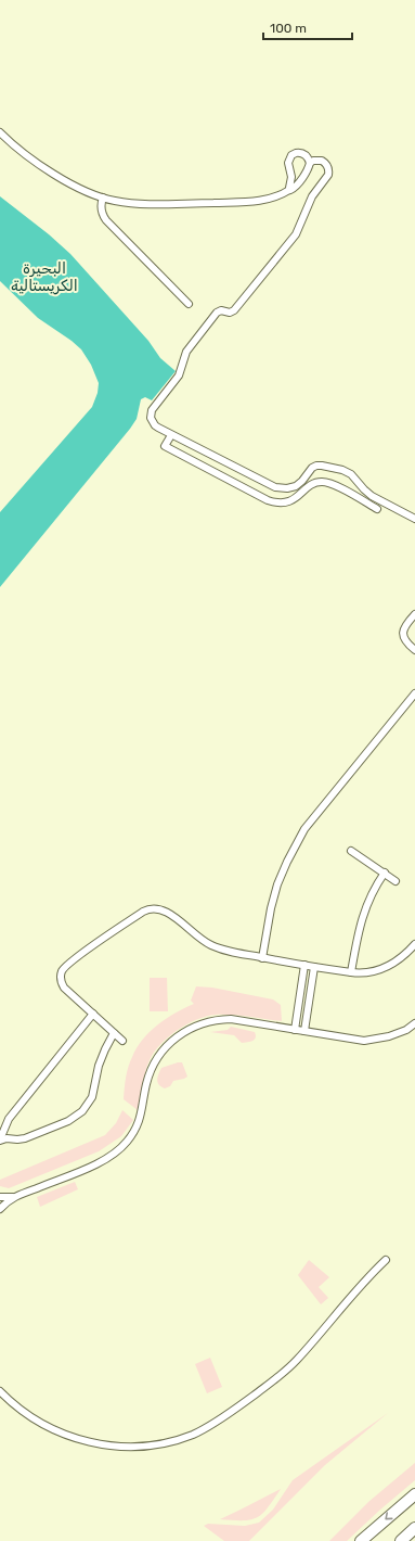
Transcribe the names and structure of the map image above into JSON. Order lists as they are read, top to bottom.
{
  "water": ["البحيرة الكريستالية"],
  "scale_bar": "100 m"
}
